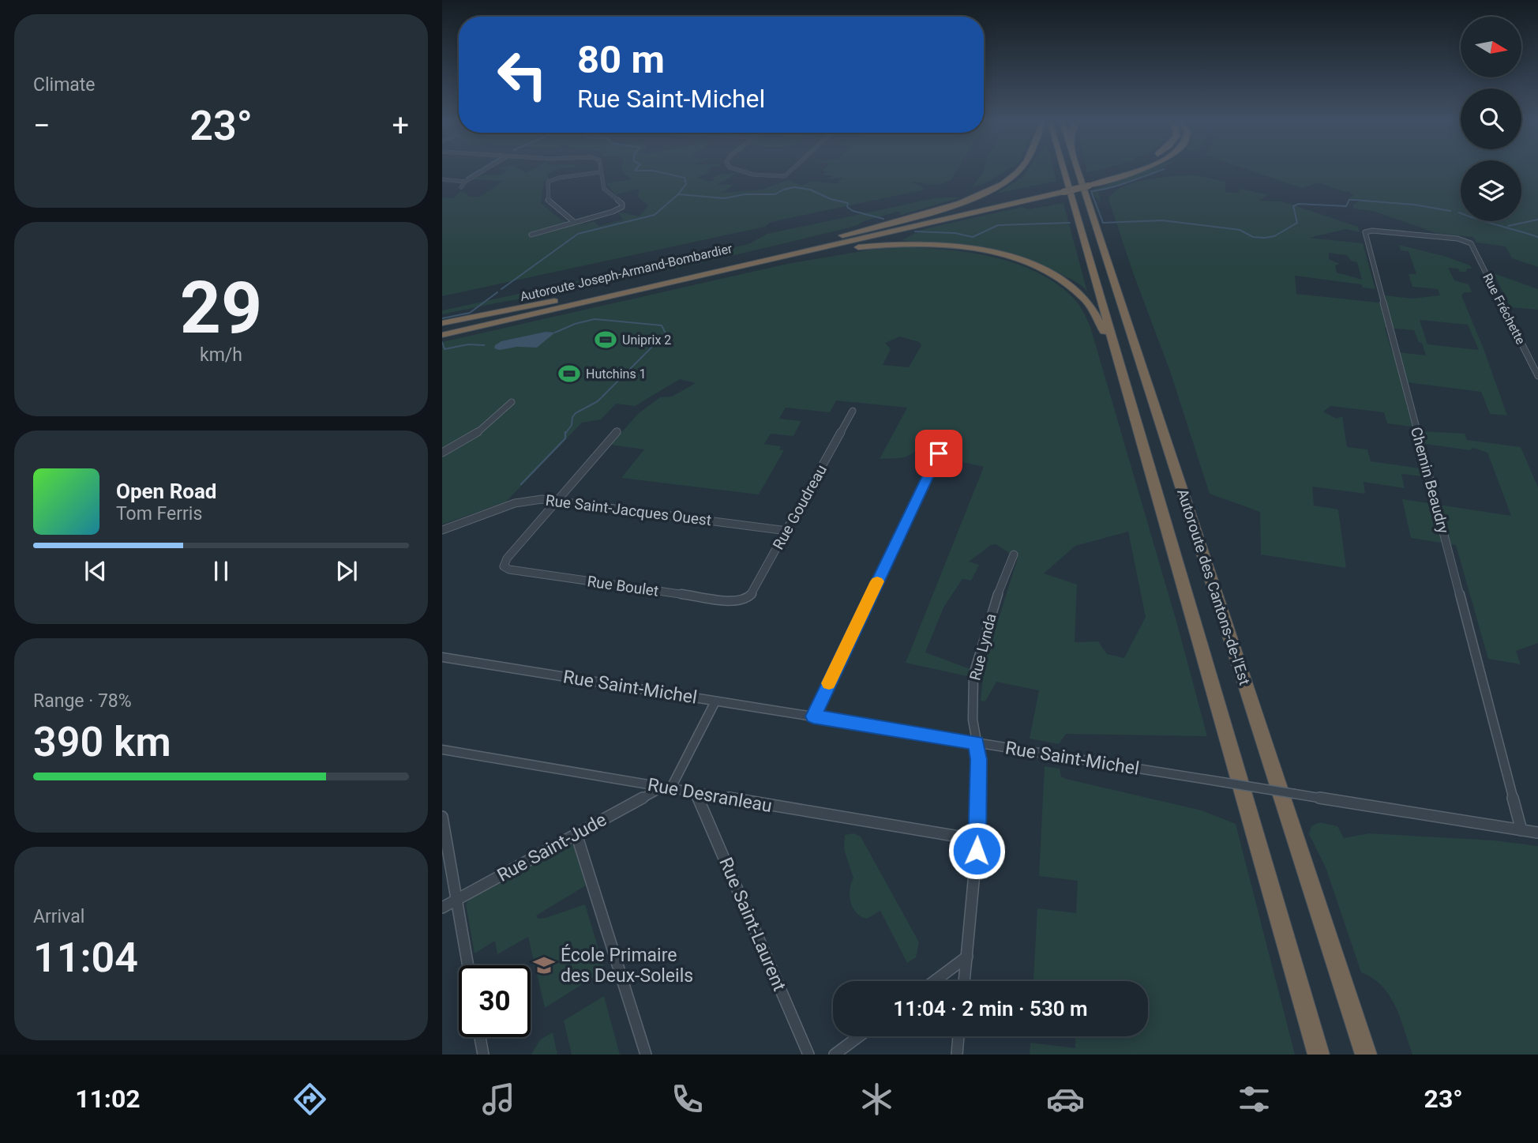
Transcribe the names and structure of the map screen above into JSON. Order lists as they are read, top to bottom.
{
  "streets": {
    "highway": ["Autoroute Joseph-Armand-Bombardier", "Autoroute des Cantons-de-l'Est"],
    "street": [
      "Rue Fréchette",
      "Chemin Beaudry",
      "Rue Goudreau",
      "Rue Saint-Jacques Ouest",
      "Rue Boulet",
      "Rue Lynda",
      "Rue Saint-Michel",
      "Rue Desranleau",
      "Rue Saint-Jude",
      "Rue Saint-Laurent"
    ]
  },
  "crossings": [
    ["Rue Fréchette", "Chemin Beaudry"],
    ["Chemin Beaudry", "Rue Saint-Michel"],
    ["Rue Goudreau", "Rue Saint-Jacques Ouest"],
    ["Rue Goudreau", "Rue Boulet"],
    ["Rue Saint-Jacques Ouest", "Rue Boulet"],
    ["Rue Lynda", "Rue Saint-Michel"],
    ["Rue Lynda", "Rue Desranleau"],
    ["Rue Desranleau", "Rue Saint-Jude"],
    ["Rue Desranleau", "Rue Saint-Laurent"]
  ],
  "places": {
    "sports": ["Uniprix 2", "Hutchins 1"],
    "school or university": ["École Primaire des Deux-Soleils"]
  },
  "north": "right",
  "page": {
    "tile": [
      "Climate",
      ["29", "km/h"],
      ["Range · 78%", "390 km"],
      ["Arrival", "11:04"]
    ],
    "turn": ["80 m", "Rue Saint-Michel"],
    "heat": ["−", "23°", "+"],
    "song": ["Open Road", "Tom Ferris"],
    "limit": "30",
    "trip": "11:04 · 2 min · 530 m",
    "tabs": ["11:02", "23°"]
  }
}
